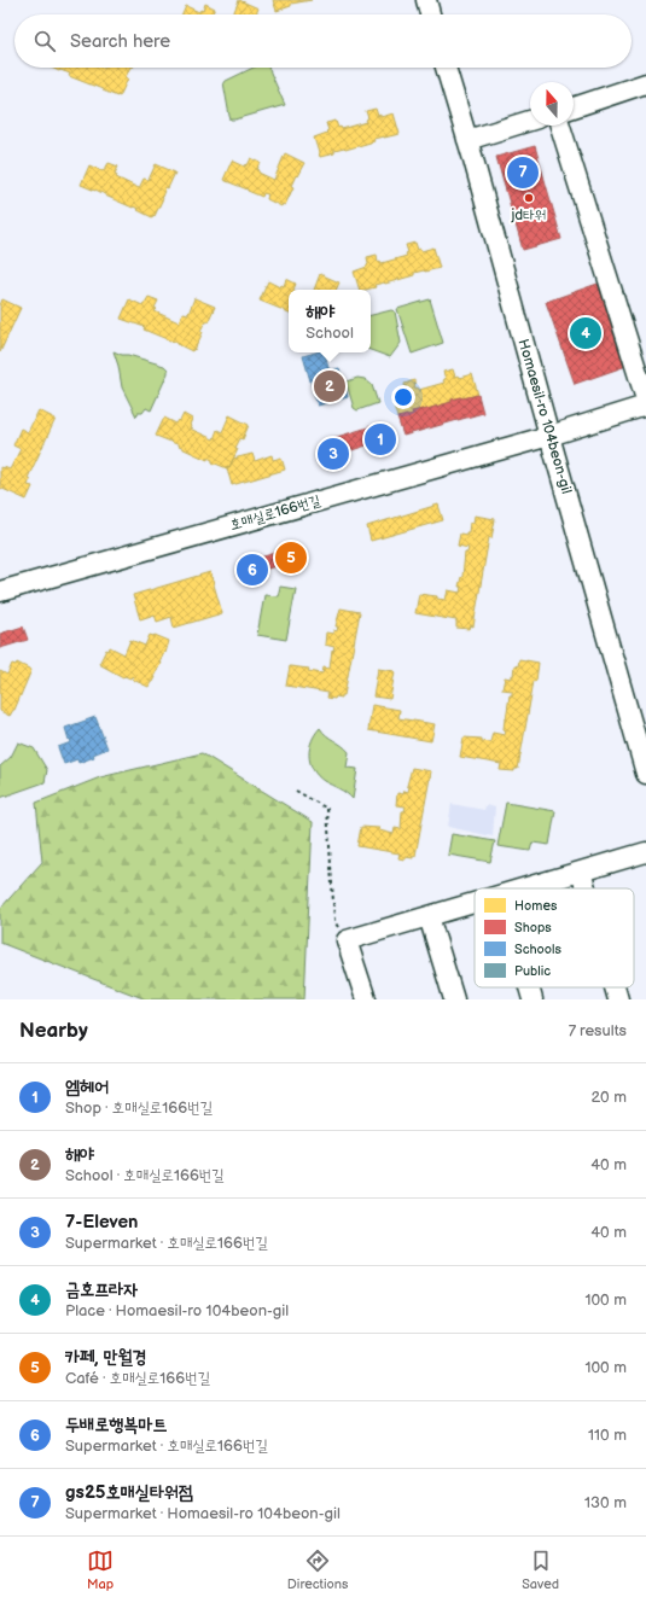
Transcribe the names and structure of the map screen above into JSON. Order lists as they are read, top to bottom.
{
  "streets": {
    "street": ["Homaesil-ro 104beon-gil", "호매실로166번길"]
  },
  "crossings": [
    ["Homaesil-ro 104beon-gil", "호매실로166번길"]
  ],
  "places": ["jd타워"],
  "legend": [
    "Homes",
    "Shops",
    "Schools",
    "Public"
  ],
  "north": "top",
  "page": {
    "search": "Search here",
    "pins": [
      "7",
      "4",
      "2",
      "1",
      "3",
      "5",
      "6"
    ],
    "popup": ["해야", "School"],
    "heading": ["Nearby", "7 results"],
    "list": [
      {
        "mark": "1",
        "name": "엠헤어",
        "note": "Shop · 호매실로166번길",
        "value": "20 m"
      },
      {
        "mark": "2",
        "name": "해야",
        "note": "School · 호매실로166번길",
        "value": "40 m"
      },
      {
        "mark": "3",
        "name": "7-Eleven",
        "note": "Supermarket · 호매실로166번길",
        "value": "40 m"
      },
      {
        "mark": "4",
        "name": "금호프라자",
        "note": "Place · Homaesil-ro 104beon-gil",
        "value": "100 m"
      },
      {
        "mark": "5",
        "name": "카페, 만월경",
        "note": "Café · 호매실로166번길",
        "value": "100 m"
      },
      {
        "mark": "6",
        "name": "두배로행복마트",
        "note": "Supermarket · 호매실로166번길",
        "value": "110 m"
      },
      {
        "mark": "7",
        "name": "gs25호매실타워점",
        "note": "Supermarket · Homaesil-ro 104beon-gil",
        "value": "130 m"
      }
    ],
    "nav": ["Map", "Directions", "Saved"]
  }
}
